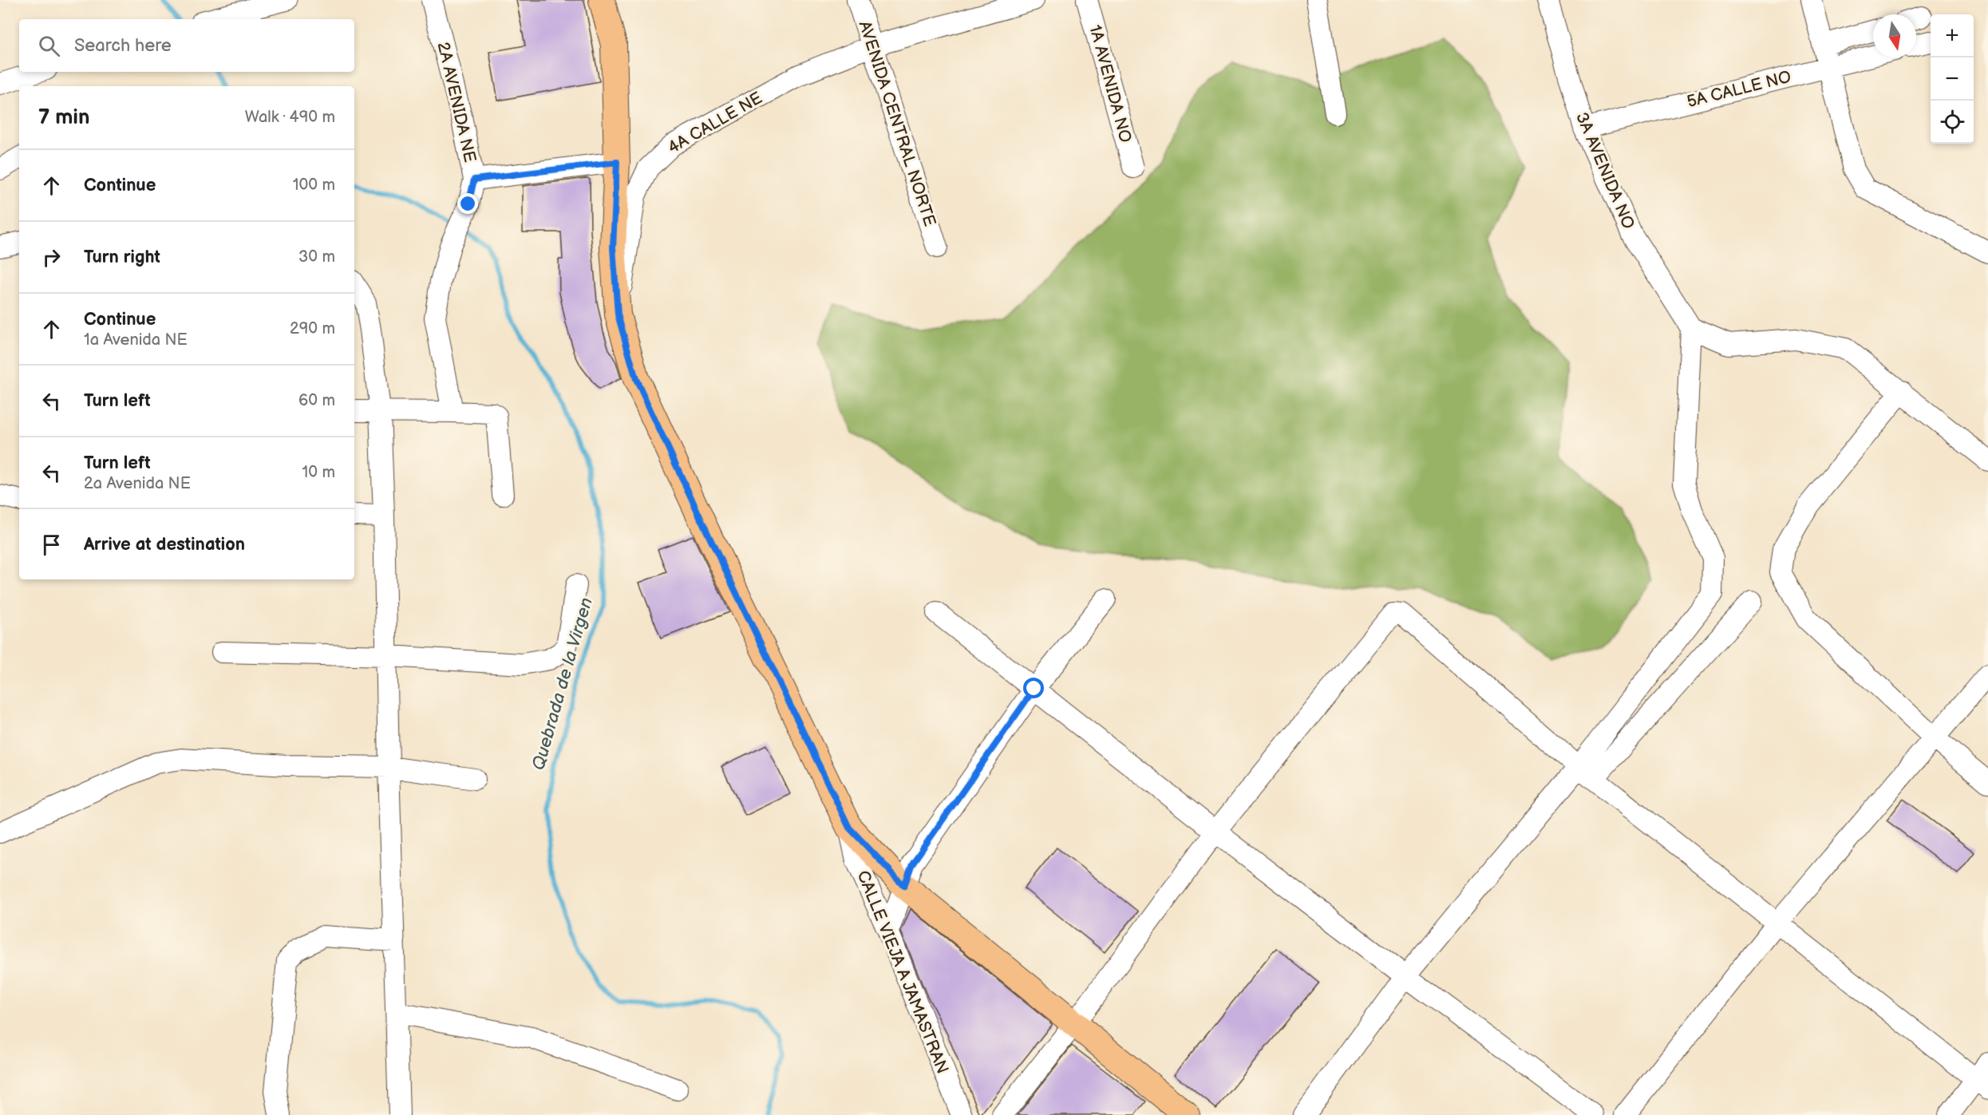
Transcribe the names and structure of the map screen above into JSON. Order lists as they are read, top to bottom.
{
  "streets": {
    "street": [
      "1A AVENIDA NO",
      "5A CALLE NO",
      "2A AVENIDA NE",
      "4A CALLE NE",
      "AVENIDA CENTRAL NORTE",
      "3A AVENIDA NO",
      "CALLE VIEJA A JAMASTRAN"
    ]
  },
  "crossings": [
    ["5A CALLE NO", "3A AVENIDA NO"],
    ["4A CALLE NE", "AVENIDA CENTRAL NORTE"]
  ],
  "water": ["Quebrada de la Virgen"],
  "north": "bottom",
  "page": {
    "map_buttons": ["+", "−"],
    "search": "Search here",
    "heading": ["7 min", "Walk · 490 m"],
    "list": [
      ["Continue", "100 m"],
      ["Turn right", "30 m"],
      ["Continue", "1a Avenida NE", "290 m"],
      ["Turn left", "60 m"],
      ["Turn left", "2a Avenida NE", "10 m"],
      "Arrive at destination"
    ]
  }
}
